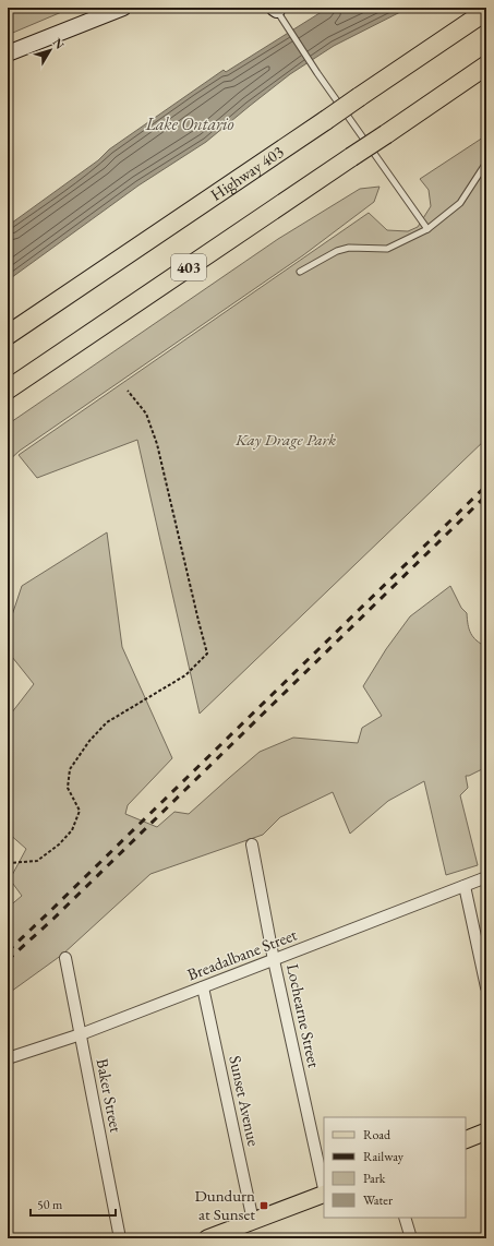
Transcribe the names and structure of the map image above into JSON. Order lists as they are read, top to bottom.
{
  "streets": {
    "highway": ["Highway 403", "403"],
    "street": [
      "Breadalbane Street",
      "Lochearne Street",
      "Baker Street",
      "Sunset Avenue"
    ]
  },
  "crossings": [
    ["Breadalbane Street", "Lochearne Street"],
    ["Breadalbane Street", "Baker Street"],
    ["Breadalbane Street", "Sunset Avenue"]
  ],
  "water": ["Lake Ontario"],
  "parks": ["Kay Drage Park"],
  "places": {
    "transit": ["Dundurn at Sunset"]
  },
  "legend": [
    "Road",
    "Railway",
    "Park",
    "Water"
  ],
  "scale_bar": "50 m",
  "north": "top right"
}
